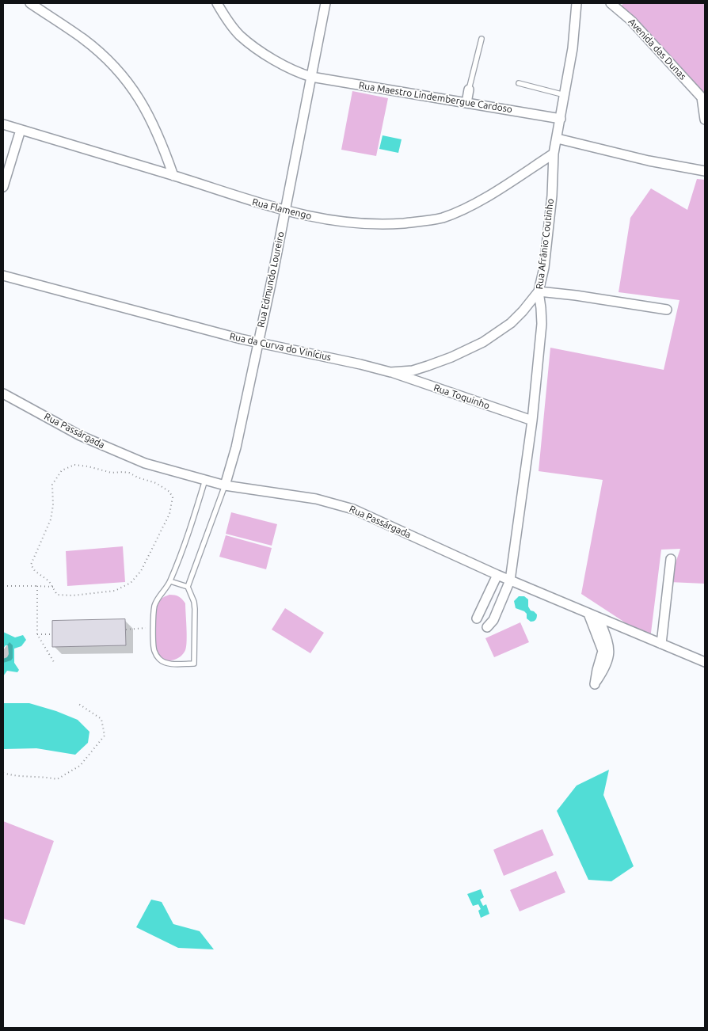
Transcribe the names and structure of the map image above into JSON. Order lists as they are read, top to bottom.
{
  "streets": {
    "street": [
      "Avenida das Dunas",
      "Rua Maestro Lindembergue Cardoso",
      "Rua Flamengo",
      "Rua Afrânio Coutinho",
      "Rua Edmundo Loureiro",
      "Rua da Curva do Vinícius",
      "Rua Toquinho",
      "Rua Passárgada"
    ]
  },
  "crossings": [
    ["Rua Maestro Lindembergue Cardoso", "Rua Afrânio Coutinho"],
    ["Rua Maestro Lindembergue Cardoso", "Rua Edmundo Loureiro"],
    ["Rua Flamengo", "Rua Afrânio Coutinho"],
    ["Rua Flamengo", "Rua Edmundo Loureiro"],
    ["Rua Afrânio Coutinho", "Rua da Curva do Vinícius"],
    ["Rua Afrânio Coutinho", "Rua Toquinho"],
    ["Rua Afrânio Coutinho", "Rua Passárgada"],
    ["Rua Edmundo Loureiro", "Rua da Curva do Vinícius"],
    ["Rua Edmundo Loureiro", "Rua Passárgada"],
    ["Rua da Curva do Vinícius", "Rua Toquinho"]
  ]
}
